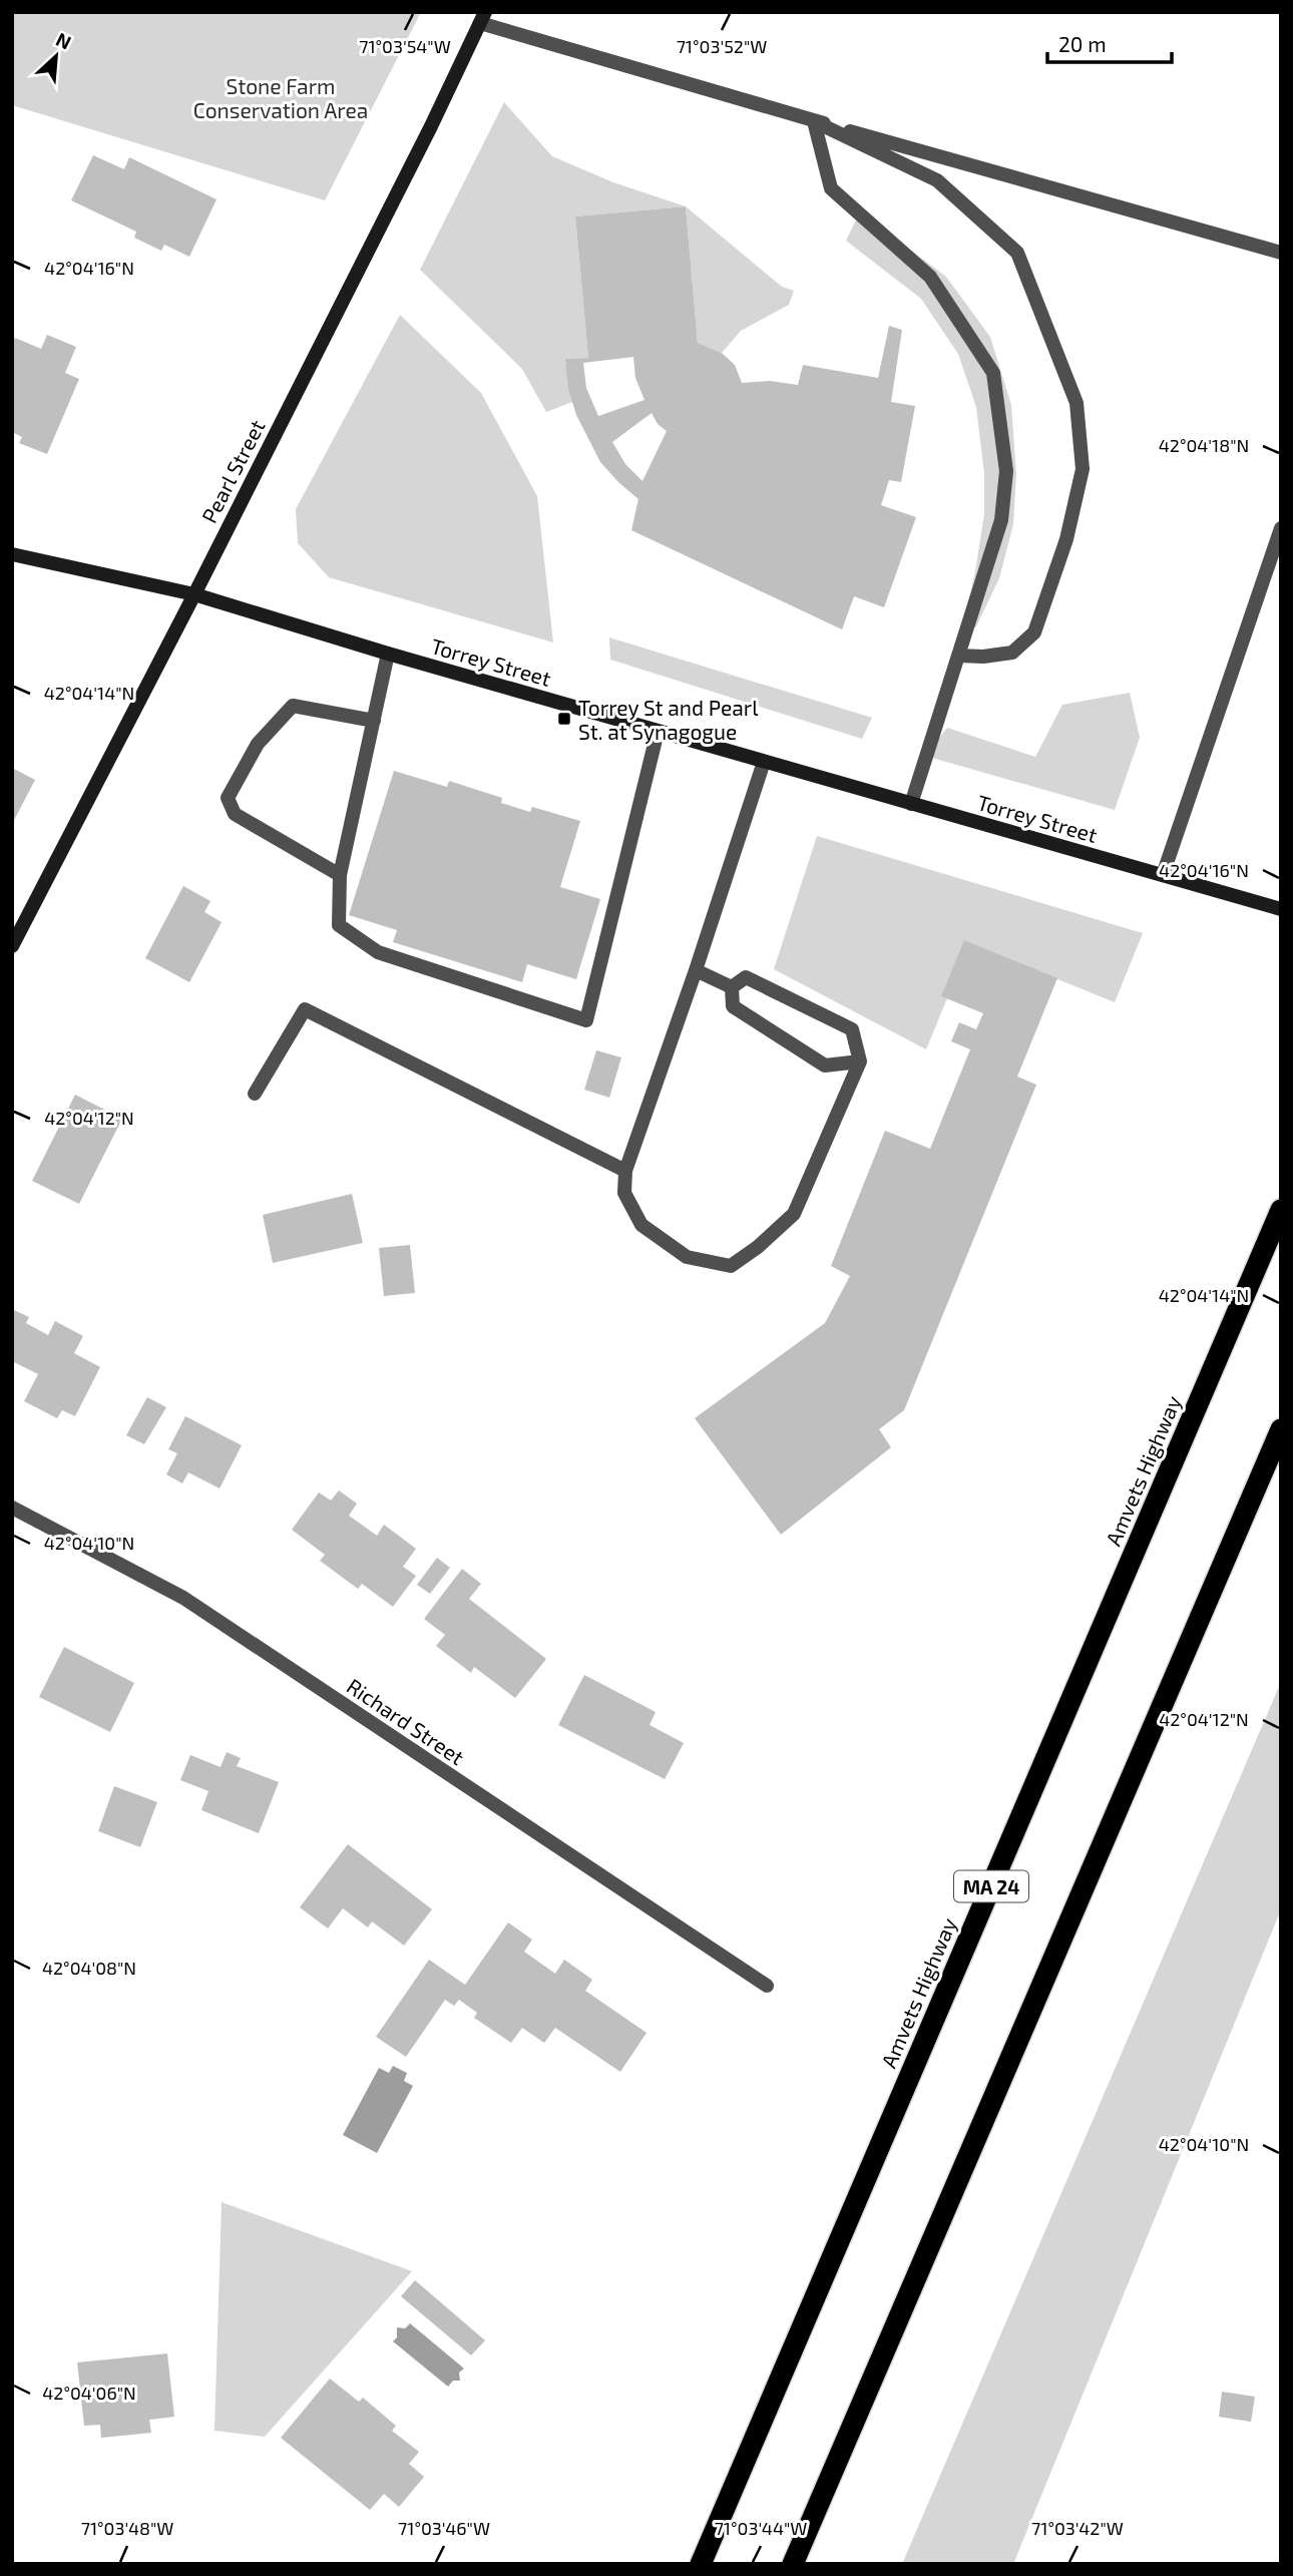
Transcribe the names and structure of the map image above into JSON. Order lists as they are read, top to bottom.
{
  "streets": {
    "highway": ["Amvets Highway", "MA 24"],
    "main road": ["Pearl Street", "Torrey Street"],
    "street": ["Richard Street"]
  },
  "crossings": [
    ["Pearl Street", "Torrey Street"]
  ],
  "parks": ["Stone Farm Conservation Area"],
  "places": {
    "transit": ["Torrey St and Pearl St. at Synagogue"]
  },
  "scale_bar": "20 m",
  "north": "top right",
  "coordinates": [
    "71°03'54\"W",
    "71°03'52\"W",
    "42°04'16\"N",
    "42°04'18\"N",
    "42°04'14\"N",
    "42°04'12\"N",
    "42°04'10\"N",
    "42°04'08\"N",
    "42°04'06\"N",
    "71°03'48\"W",
    "71°03'46\"W",
    "71°03'44\"W",
    "71°03'42\"W"
  ]
}
